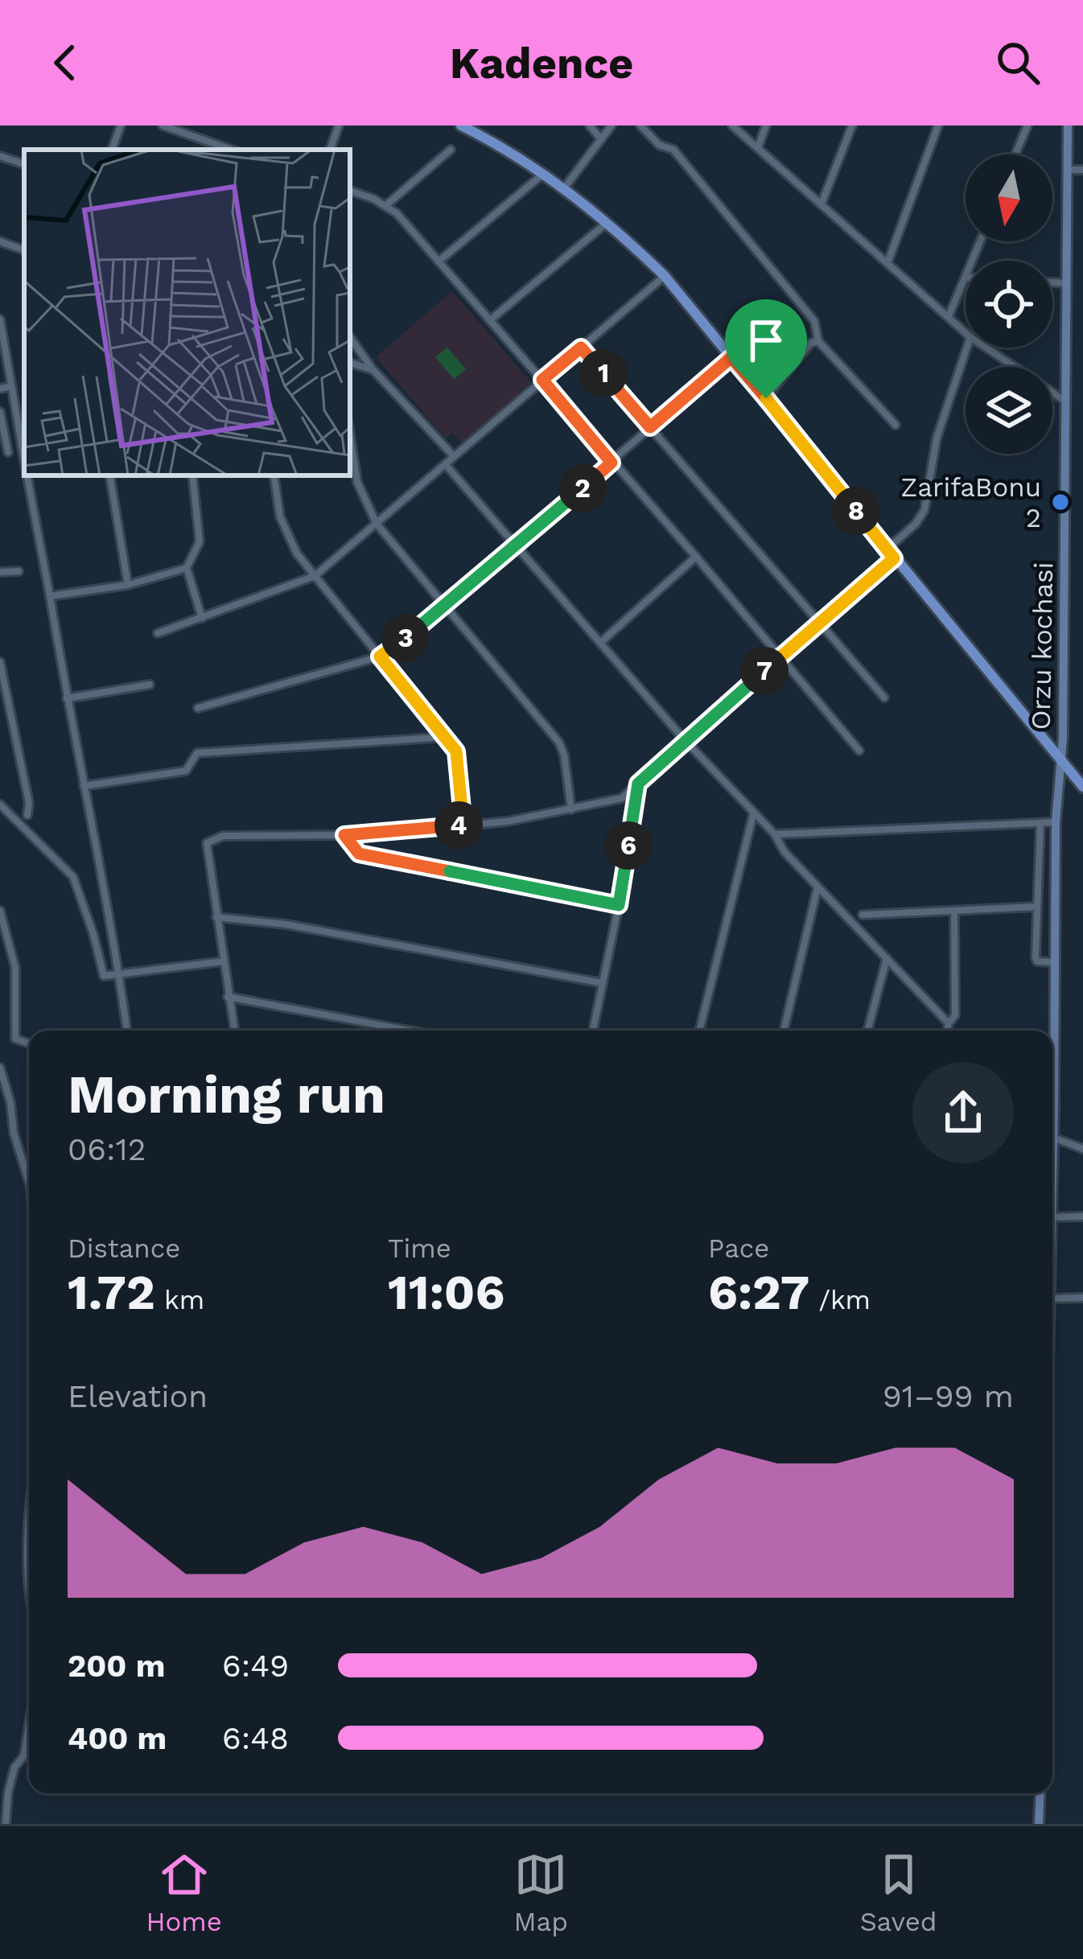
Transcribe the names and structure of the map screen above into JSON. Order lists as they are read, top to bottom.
{
  "streets": {
    "main road": ["Orzu kochasi"]
  },
  "places": ["ZarifaBonu 2"],
  "north": "bottom",
  "page": {
    "header": "Kadence",
    "pins": [
      "1",
      "2",
      "8",
      "3",
      "7",
      "4",
      "6"
    ],
    "heading": ["Morning run", "06:12"],
    "stats": [
      ["Distance", "1.72 km"],
      ["Time", "11:06"],
      ["Pace", "6:27 /km"]
    ],
    "chart": ["Elevation", "91–99 m"],
    "list": [
      {
        "name": "200 m",
        "note": "6:49"
      },
      {
        "name": "400 m",
        "note": "6:48"
      }
    ],
    "tabs": ["Home", "Map", "Saved"]
  }
}
